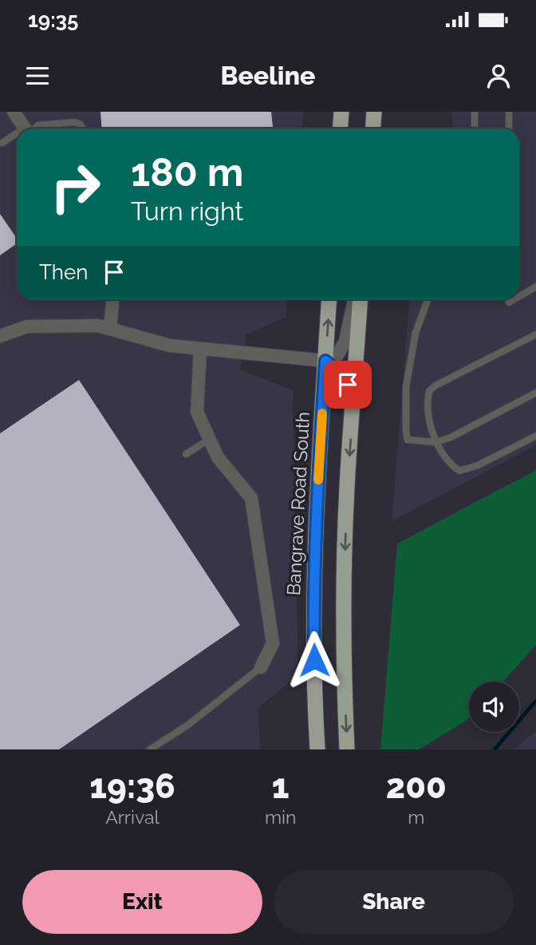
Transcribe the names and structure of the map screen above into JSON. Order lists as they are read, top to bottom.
{
  "streets": {
    "highway": ["Bangrave Road South"]
  },
  "page": {
    "status": "19:35",
    "header": "Beeline",
    "turn": ["180 m", "Turn right"],
    "then": "Then",
    "eta": [
      "19:36",
      "Arrival",
      "1",
      "min",
      "200",
      "m"
    ],
    "buttons": ["Exit", "Share"]
  }
}
